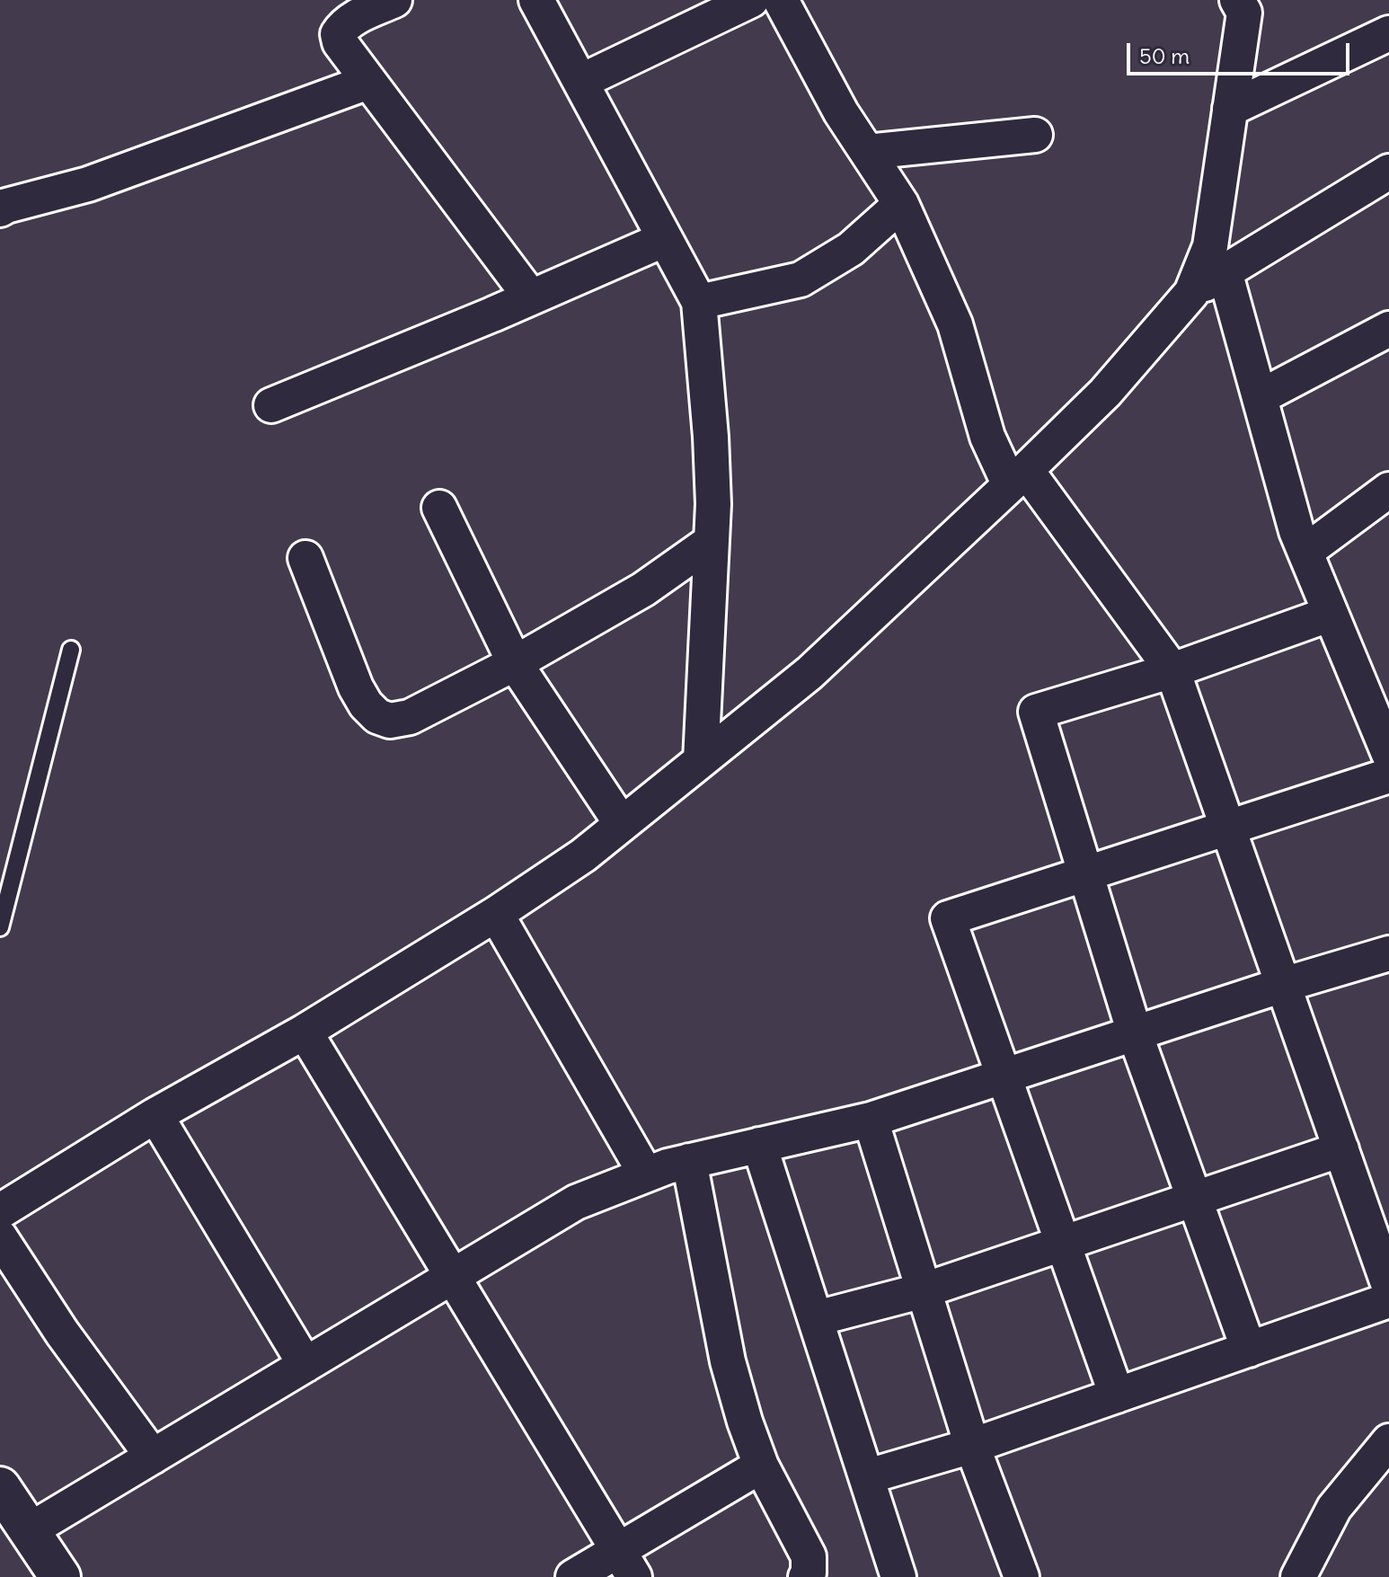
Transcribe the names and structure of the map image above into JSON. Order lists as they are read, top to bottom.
{
  "scale_bar": "50 m"
}
